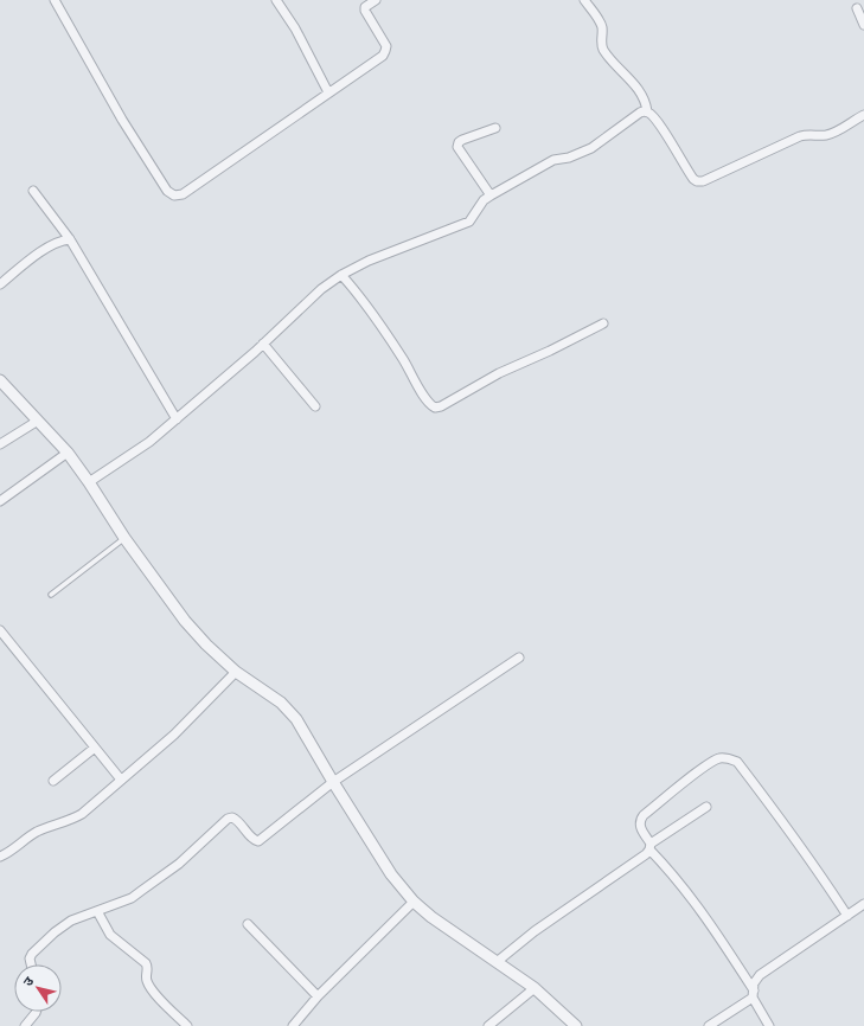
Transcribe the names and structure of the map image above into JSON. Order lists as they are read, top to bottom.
{
  "north": "top left"
}
